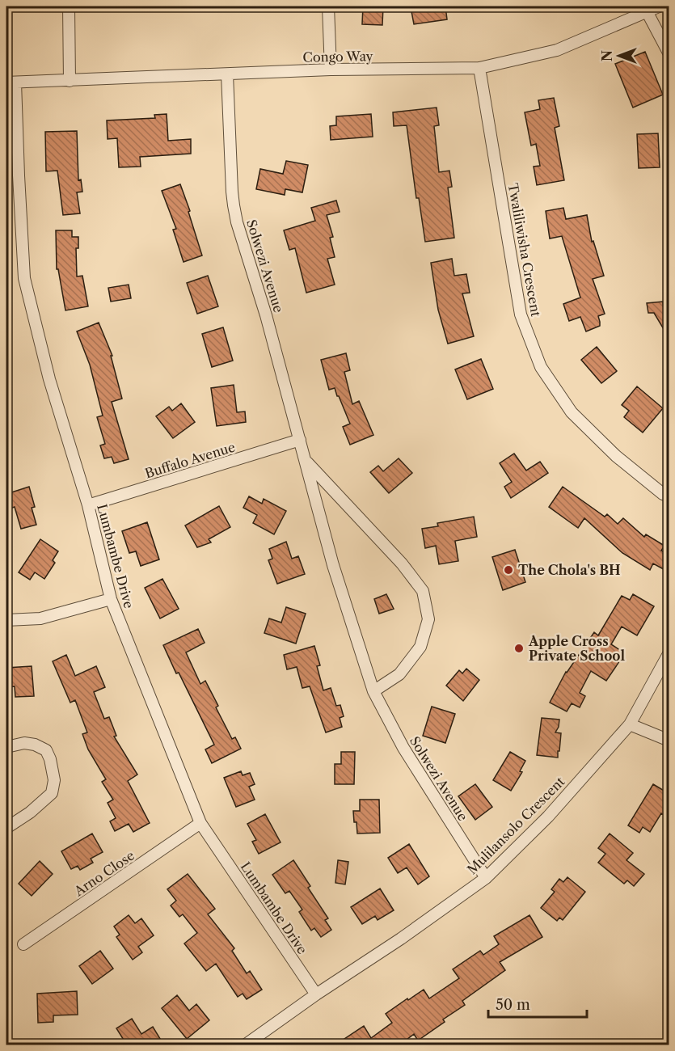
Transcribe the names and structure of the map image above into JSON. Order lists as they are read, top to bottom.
{
  "streets": {
    "street": [
      "Congo Way",
      "Twaliliwisha Crescent",
      "Solwezi Avenue",
      "Buffalo Avenue",
      "Lumbambe Drive",
      "Mulilansolo Crescent",
      "Arno Close"
    ]
  },
  "crossings": [
    ["Congo Way", "Twaliliwisha Crescent"],
    ["Congo Way", "Solwezi Avenue"],
    ["Congo Way", "Lumbambe Drive"],
    ["Solwezi Avenue", "Buffalo Avenue"],
    ["Solwezi Avenue", "Mulilansolo Crescent"],
    ["Buffalo Avenue", "Lumbambe Drive"],
    ["Lumbambe Drive", "Mulilansolo Crescent"],
    ["Lumbambe Drive", "Arno Close"]
  ],
  "places": ["The Chola's BH", "Apple Cross Private School"],
  "scale_bar": "50 m",
  "north": "left"
}
